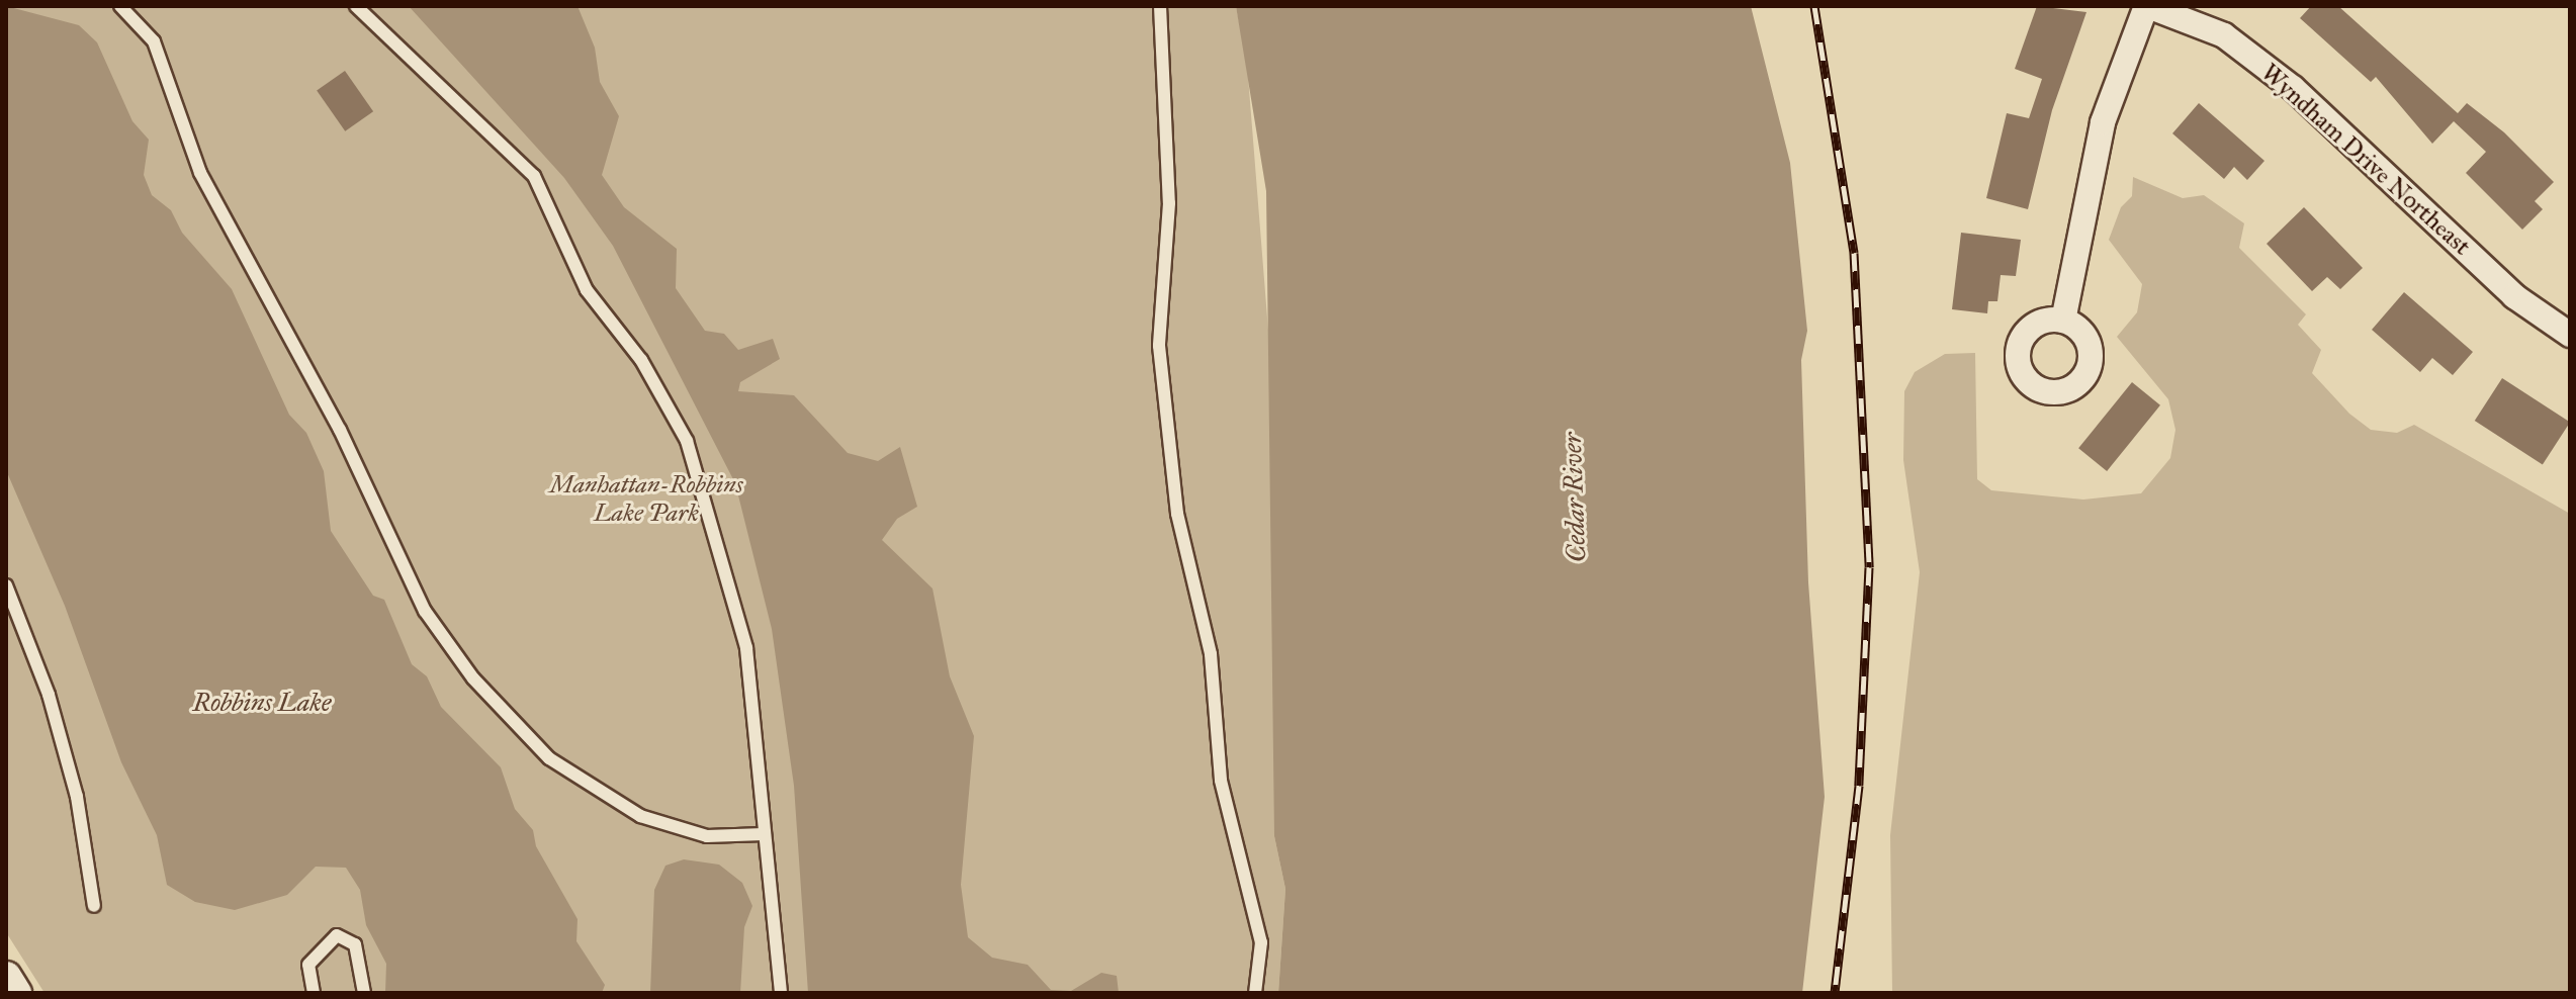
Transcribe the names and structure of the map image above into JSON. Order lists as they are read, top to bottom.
{
  "streets": {
    "street": ["Wyndham Drive Northeast"]
  },
  "water": ["Cedar River", "Robbins Lake"],
  "parks": ["Manhattan-Robbins Lake Park"]
}
